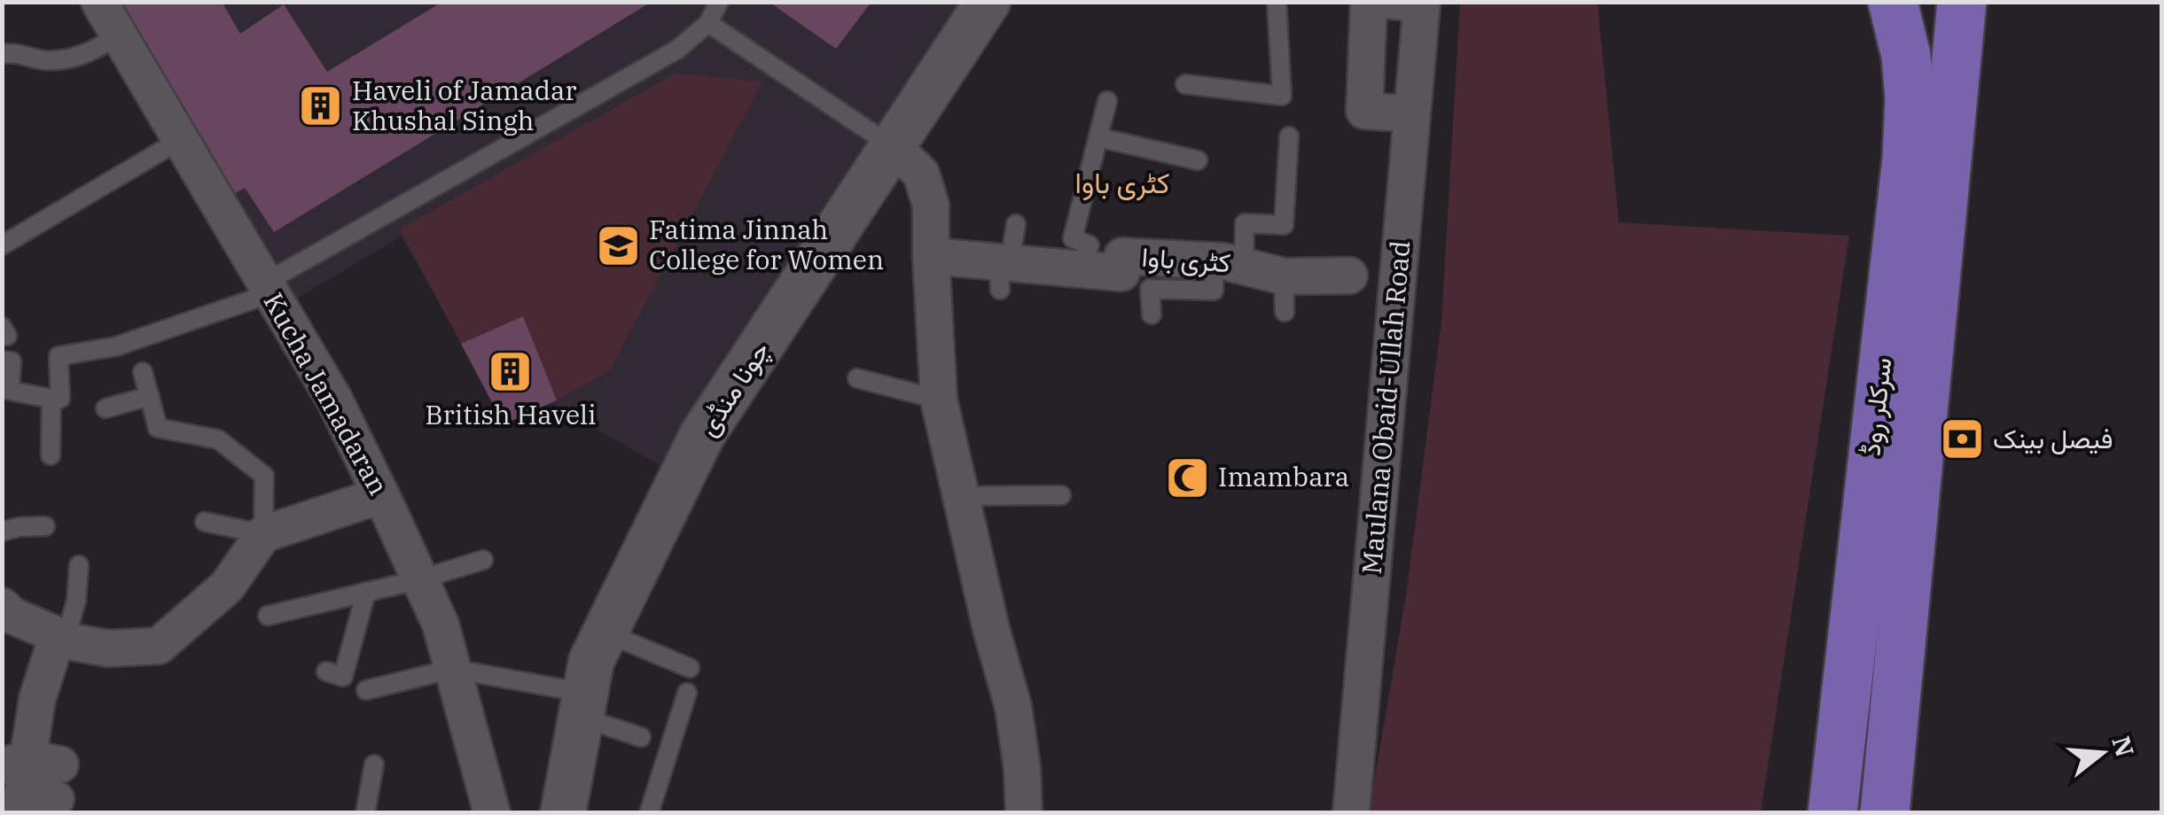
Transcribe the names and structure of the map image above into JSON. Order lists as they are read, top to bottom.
{
  "streets": {
    "main road": ["سرکلر روڈ"],
    "street": [
      "کٹری باوا",
      "چونا منڈی",
      "Kucha Jamadaran",
      "Maulana Obaid-Ullah Road"
    ]
  },
  "districts": ["کٹری باوا"],
  "places": {
    "building": ["Haveli of Jamadar Khushal Singh", "British Haveli"],
    "school or university": ["Fatima Jinnah College for Women"],
    "bank": ["فیصل بینک"],
    "mosque": ["Imambara"]
  },
  "north": "right"
}
